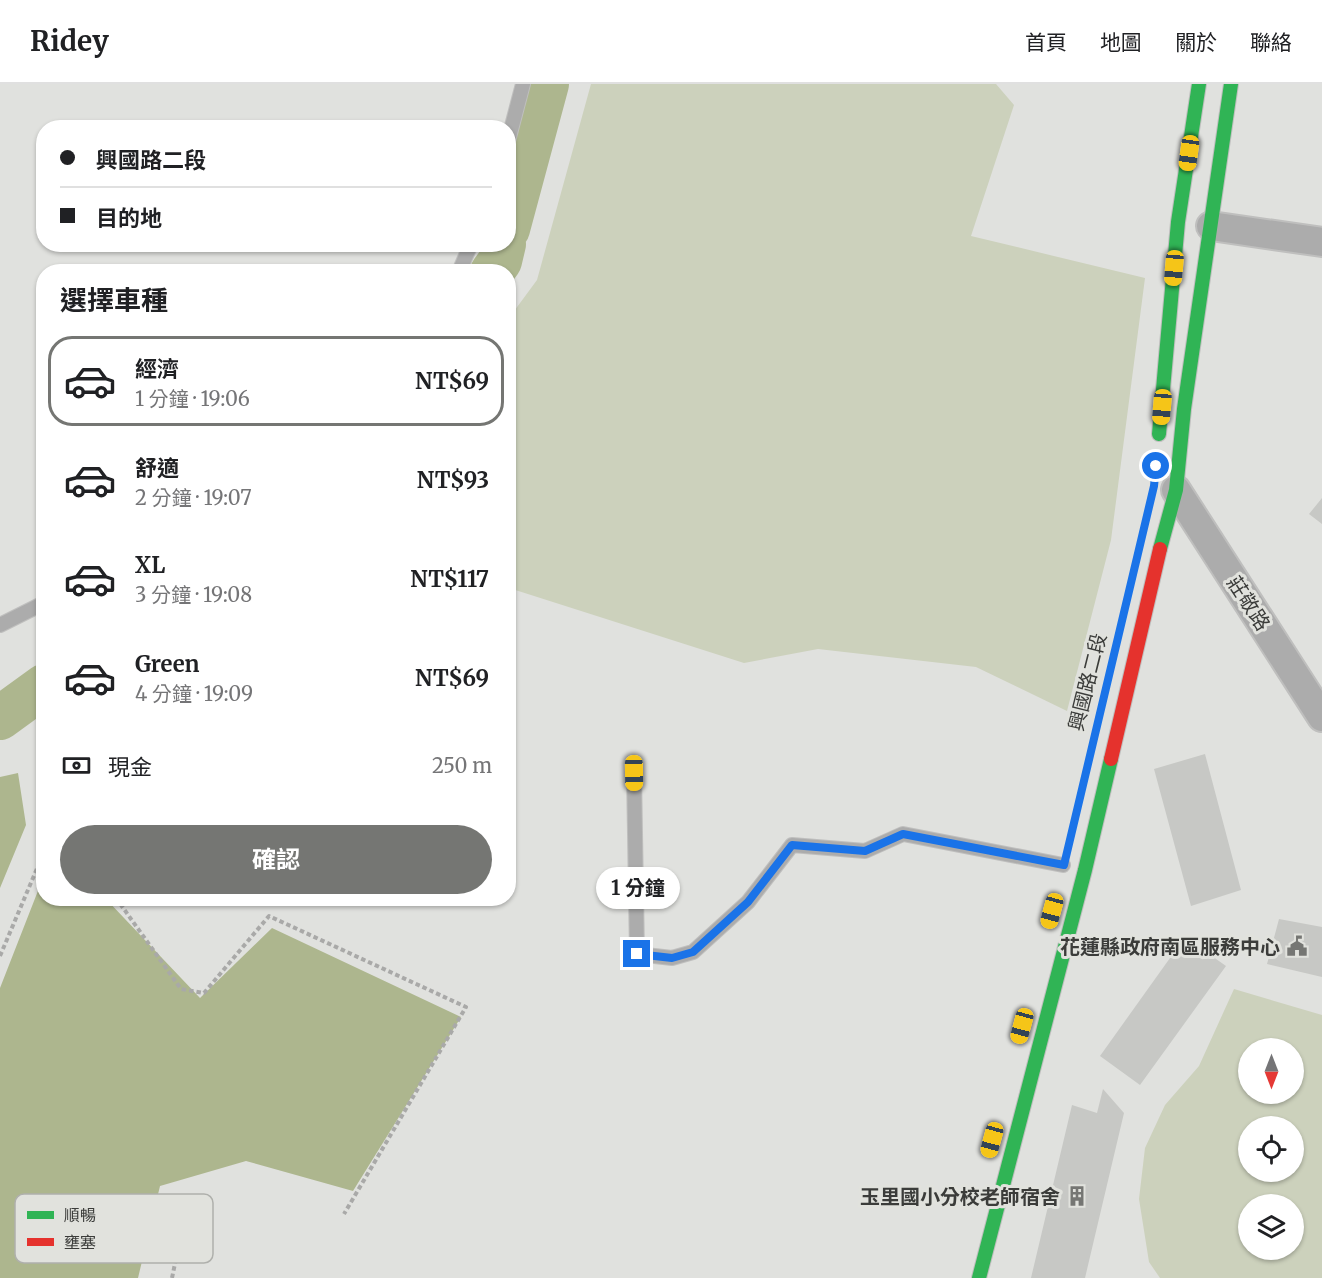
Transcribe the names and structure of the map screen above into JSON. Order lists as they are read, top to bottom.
{
  "streets": {
    "main road": ["興國路二段"],
    "street": ["莊敬路"]
  },
  "crossings": [
    ["莊敬路", "興國路二段"]
  ],
  "places": {
    "public building": ["花蓮縣政府南區服務中心"],
    "building": ["玉里國小分校老師宿舍"]
  },
  "legend": ["順暢", "壅塞"],
  "north": "bottom",
  "page": {
    "header": "Ridey",
    "nav": [
      "首頁",
      "地圖",
      "關於",
      "聯絡"
    ],
    "banner": ["興國路二段", "目的地"],
    "heading": "選擇車種",
    "list": [
      {
        "name": "經濟",
        "note": "1 分鐘 · 19:06",
        "value": "NT$69"
      },
      {
        "name": "舒適",
        "note": "2 分鐘 · 19:07",
        "value": "NT$93"
      },
      {
        "name": "XL",
        "note": "3 分鐘 · 19:08",
        "value": "NT$117"
      },
      {
        "name": "Green",
        "note": "4 分鐘 · 19:09",
        "value": "NT$69"
      }
    ],
    "pay": ["現金", "250 m"],
    "buttons": "確認",
    "bubble": "1 分鐘"
  }
}
